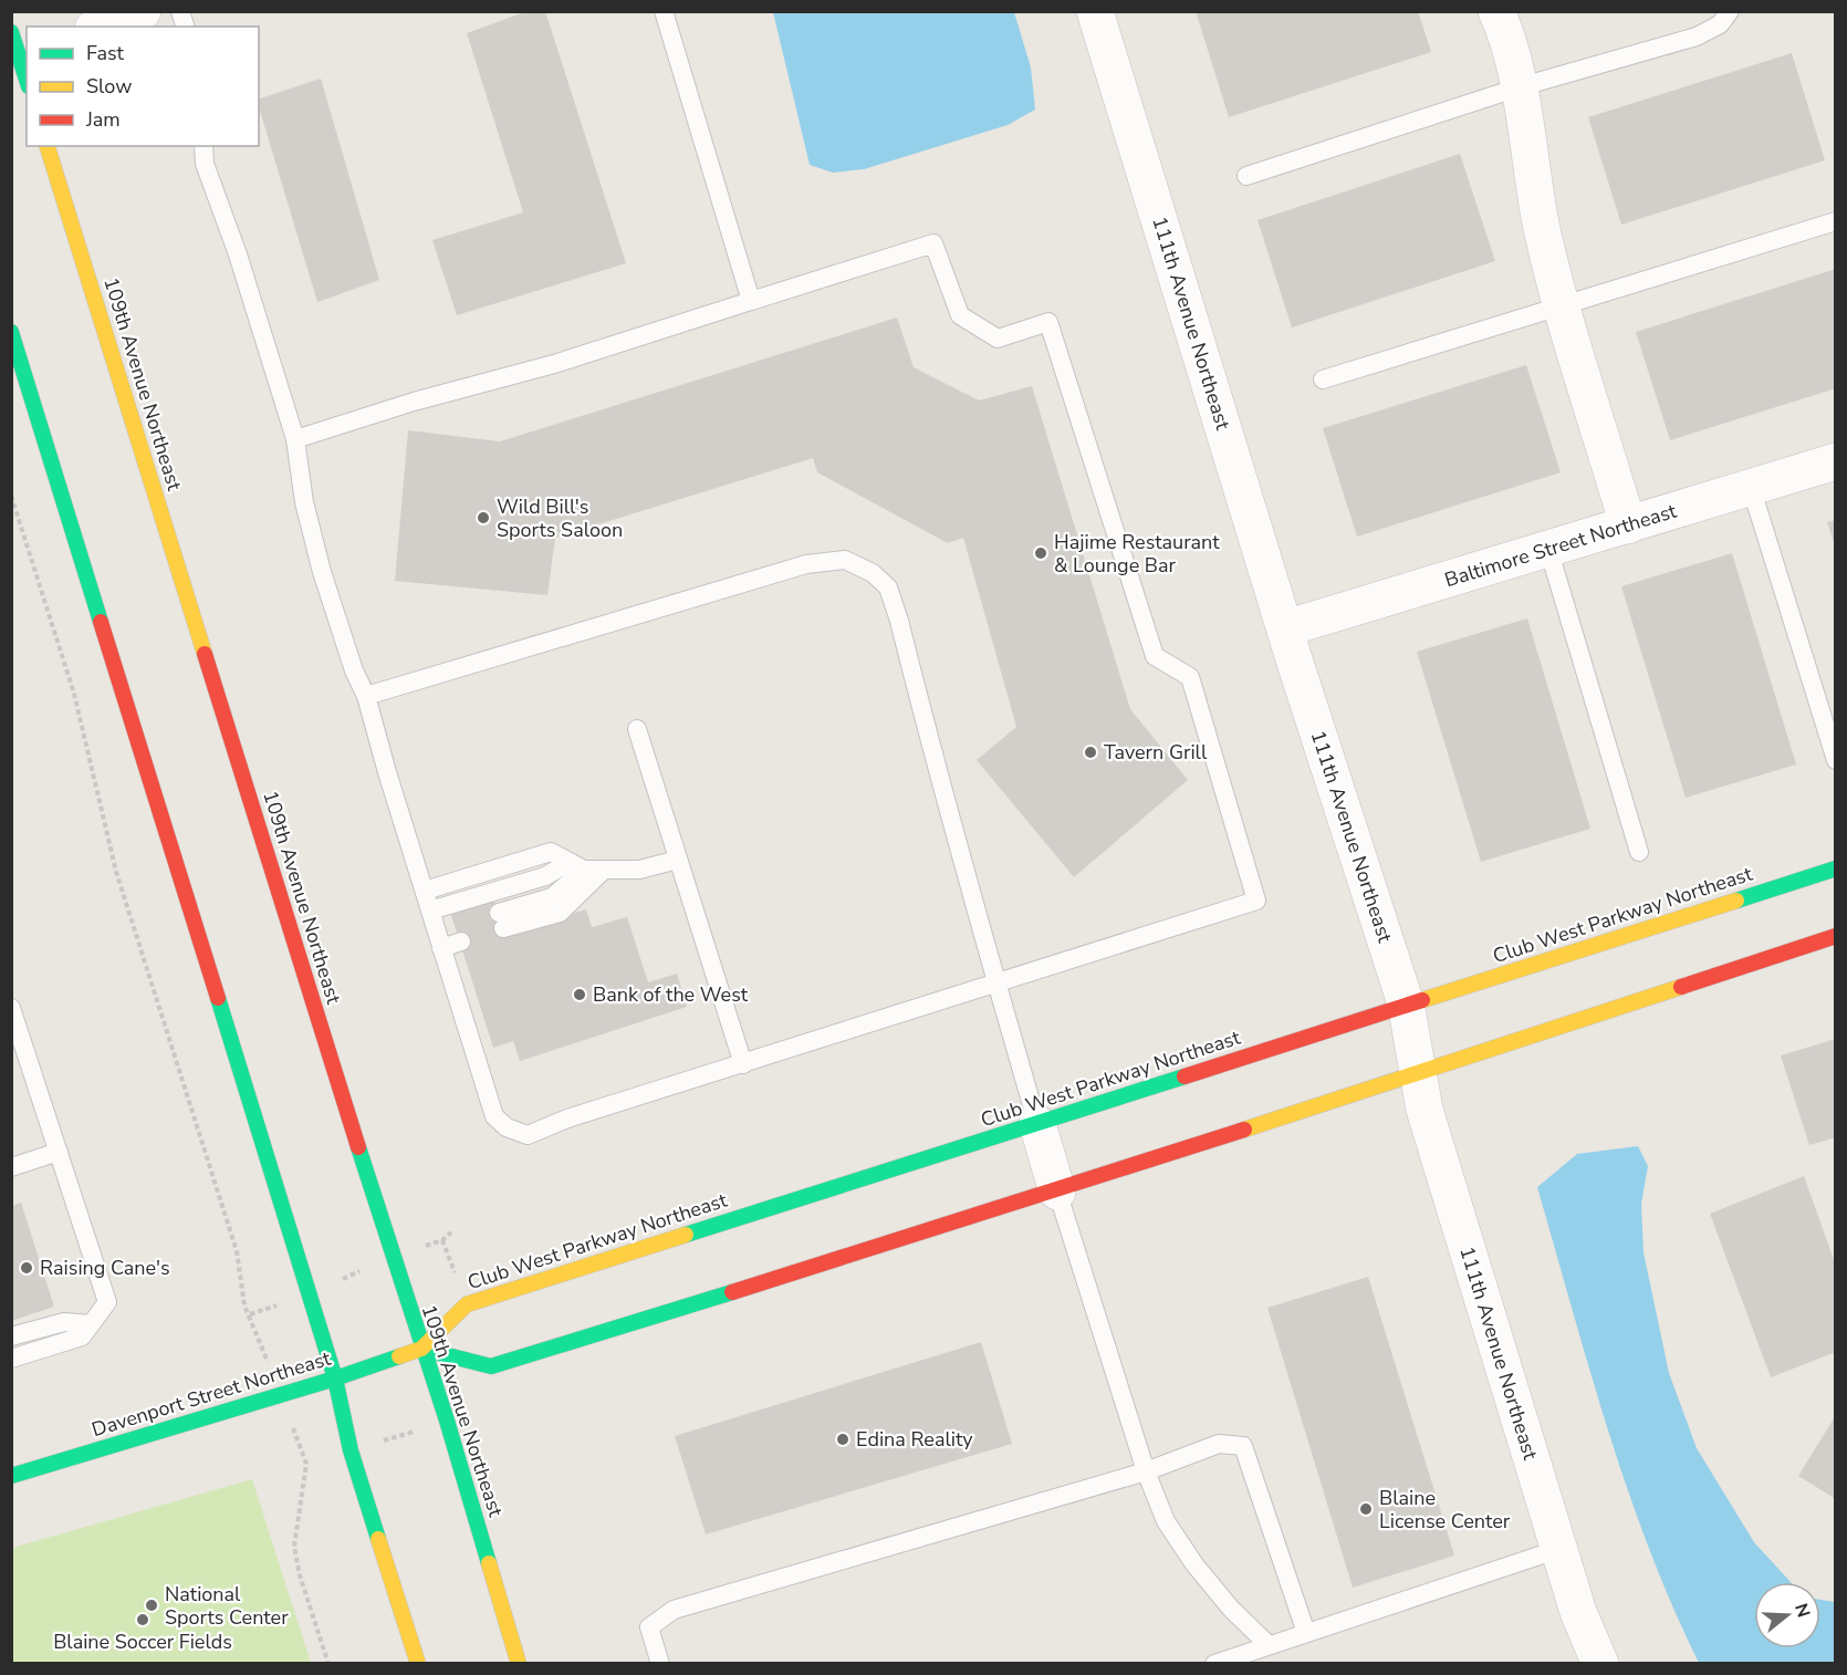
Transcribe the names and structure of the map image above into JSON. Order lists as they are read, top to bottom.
{
  "streets": {
    "street": [
      "111th Avenue Northeast",
      "109th Avenue Northeast",
      "Baltimore Street Northeast",
      "Club West Parkway Northeast",
      "Davenport Street Northeast"
    ]
  },
  "crossings": [
    ["111th Avenue Northeast", "Baltimore Street Northeast"],
    ["111th Avenue Northeast", "Club West Parkway Northeast"],
    ["109th Avenue Northeast", "Club West Parkway Northeast"],
    ["109th Avenue Northeast", "Davenport Street Northeast"],
    ["Club West Parkway Northeast", "Davenport Street Northeast"]
  ],
  "places": [
    "Wild Bill's Sports Saloon",
    "Hajime Restaurant & Lounge Bar",
    "Tavern Grill",
    "Bank of the West",
    "Raising Cane's",
    "Edina Reality",
    "Blaine License Center",
    "National Sports Center",
    "Blaine Soccer Fields"
  ],
  "legend": ["Fast", "Slow", "Jam"],
  "north": "right"
}
